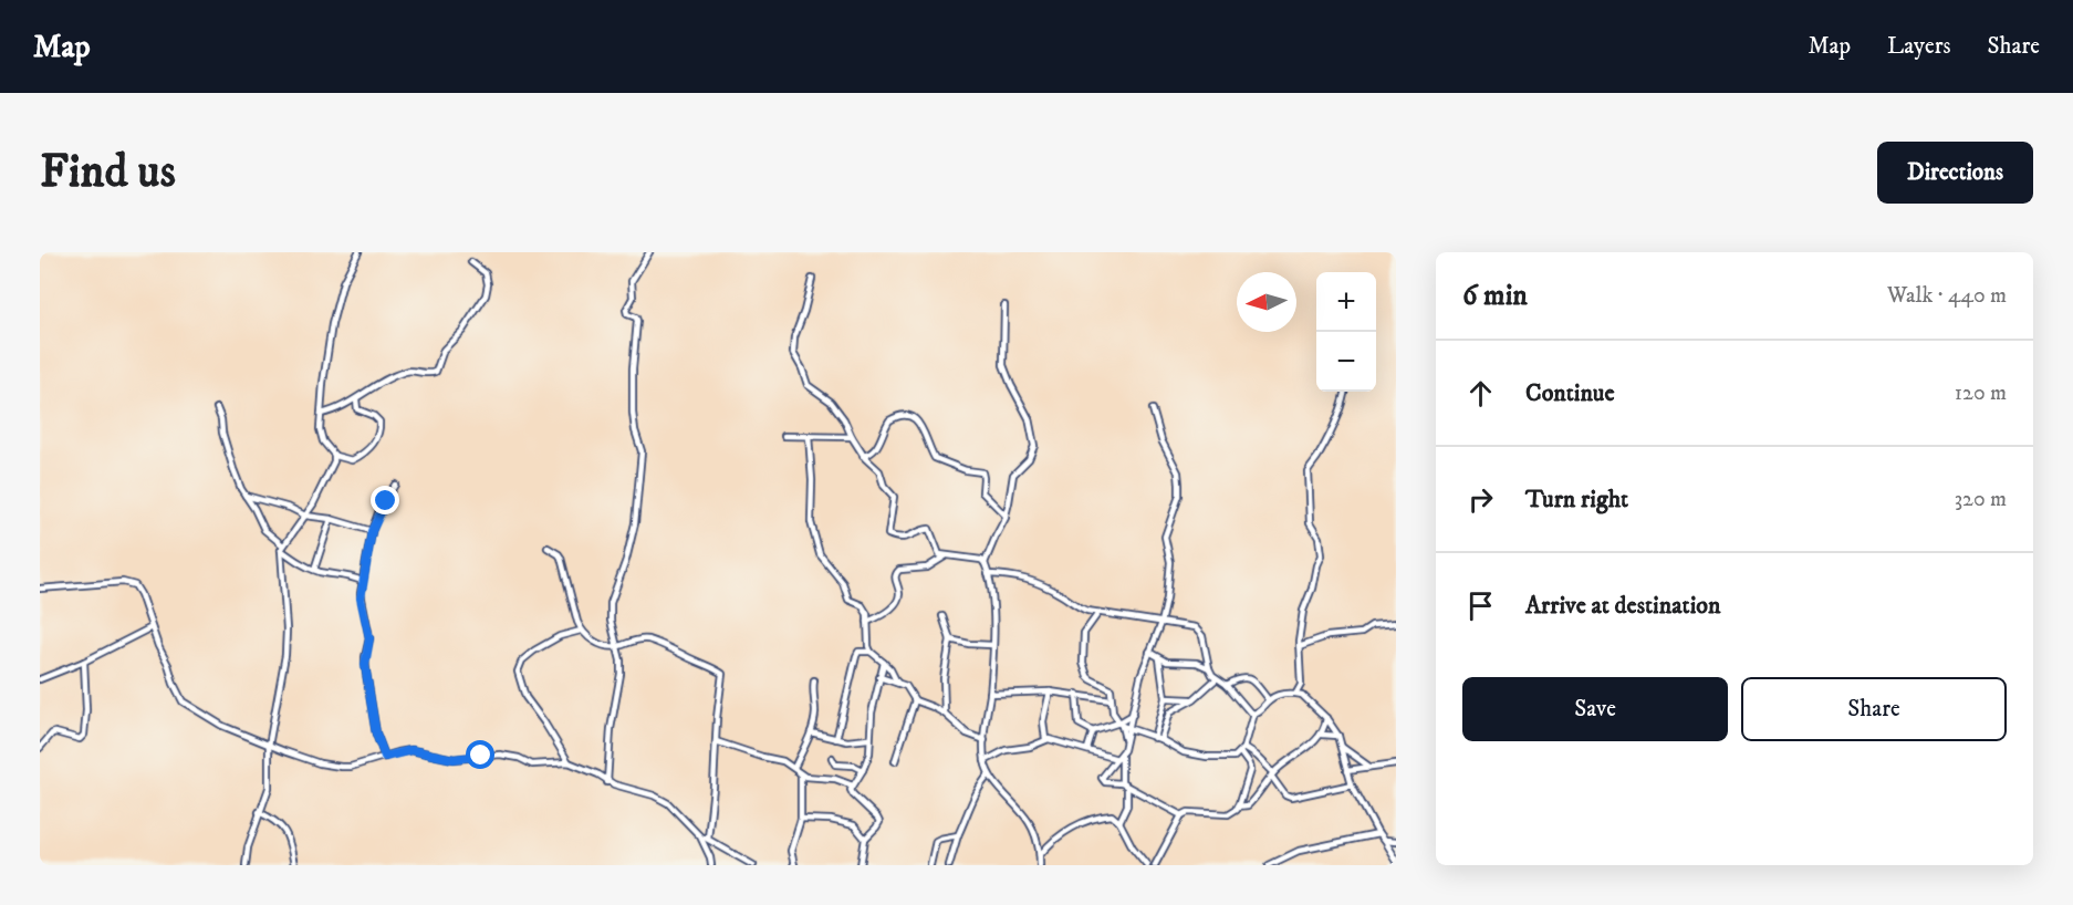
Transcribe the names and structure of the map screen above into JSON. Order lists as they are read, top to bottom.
{
  "north": "left",
  "page": {
    "header": "Map",
    "nav": ["Map", "Layers", "Share"],
    "buttons": [
      "Directions",
      ["Save", "Share"]
    ],
    "title": "Find us",
    "heading": ["6 min", "Walk · 440 m"],
    "map_buttons": ["+", "−"],
    "list": [
      ["Continue", "120 m"],
      ["Turn right", "320 m"],
      "Arrive at destination"
    ]
  }
}
